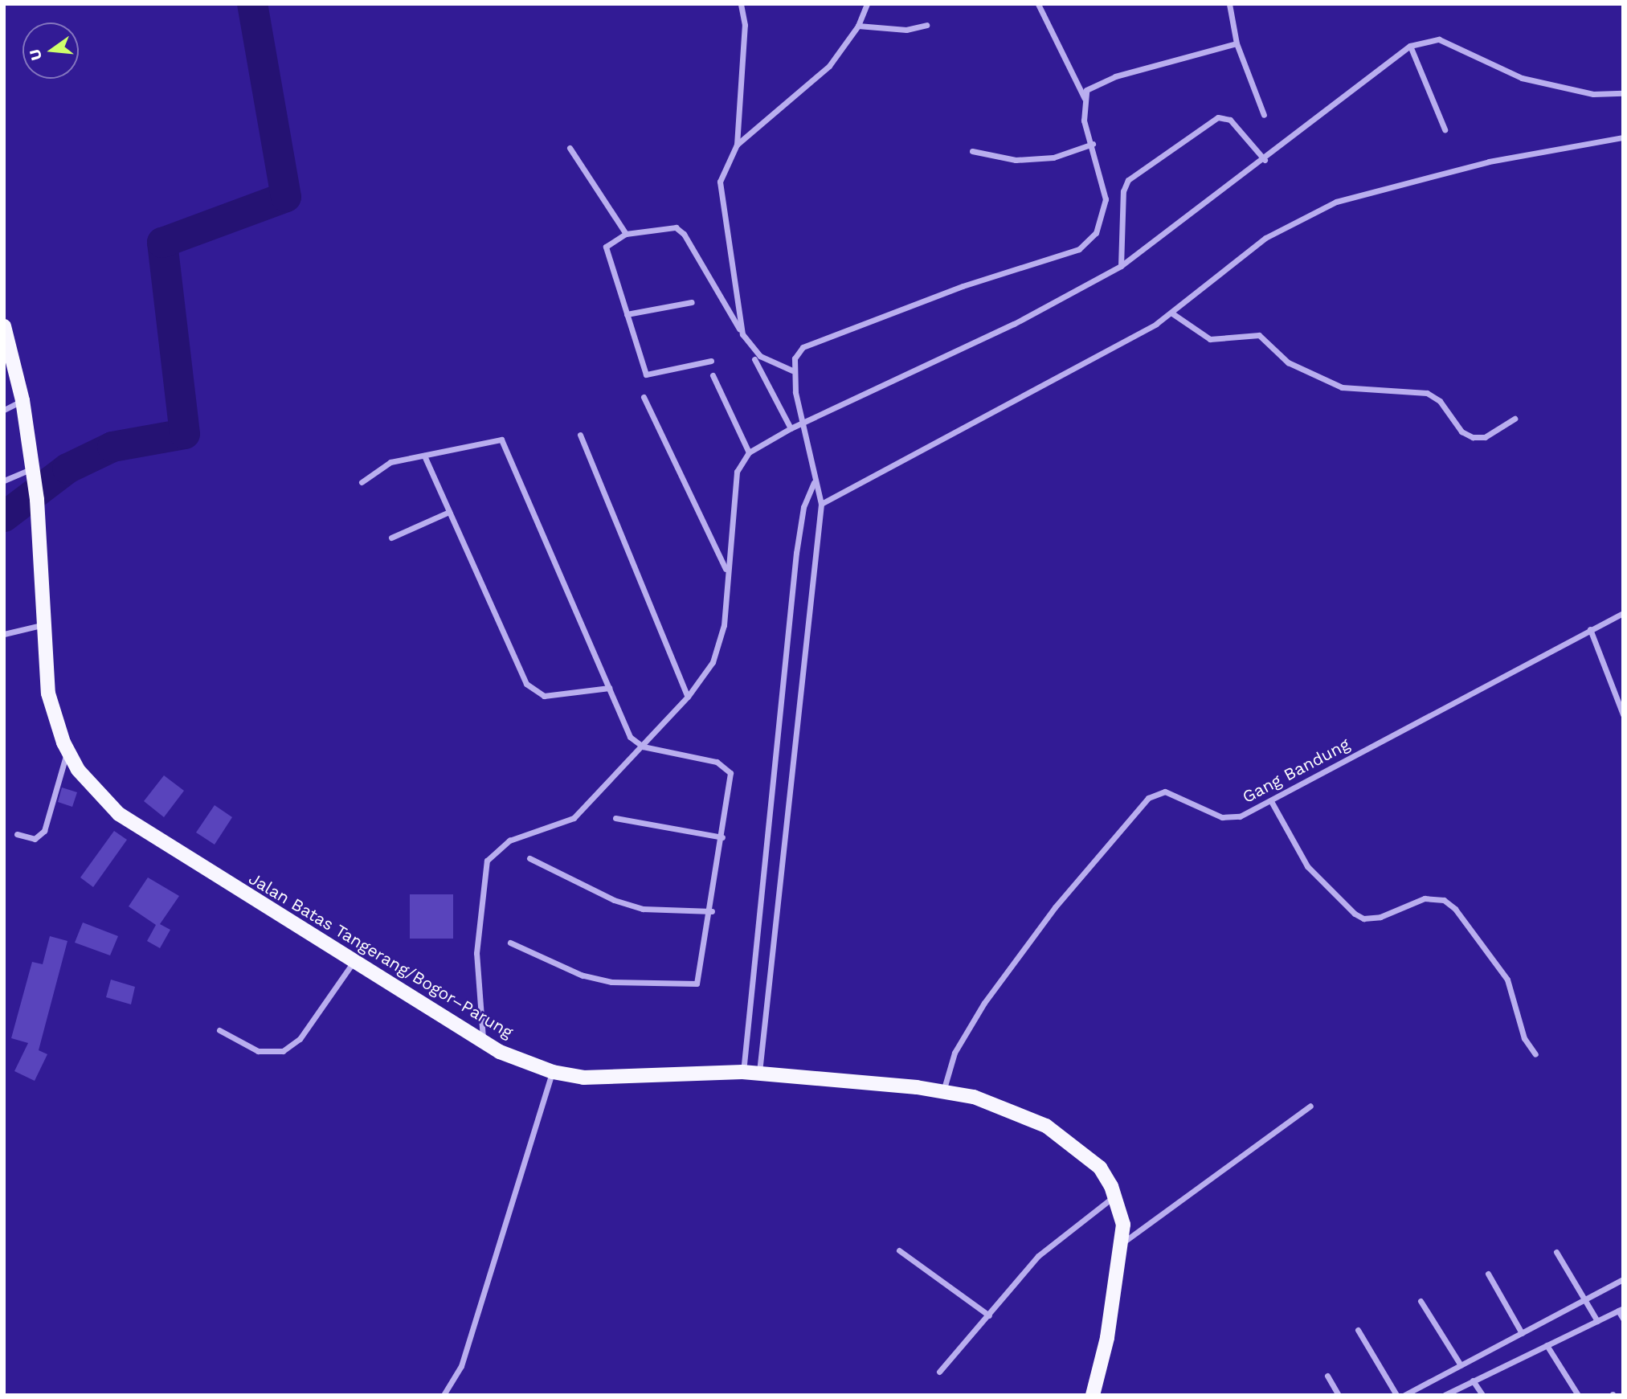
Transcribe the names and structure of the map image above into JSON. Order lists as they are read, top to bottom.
{
  "streets": {
    "main road": ["Jalan Batas Tangerang/Bogor–Parung"],
    "street": ["Gang Bandung"]
  },
  "crossings": [
    ["Gang Bandung", "Jalan Batas Tangerang/Bogor–Parung"]
  ],
  "north": "left"
}
